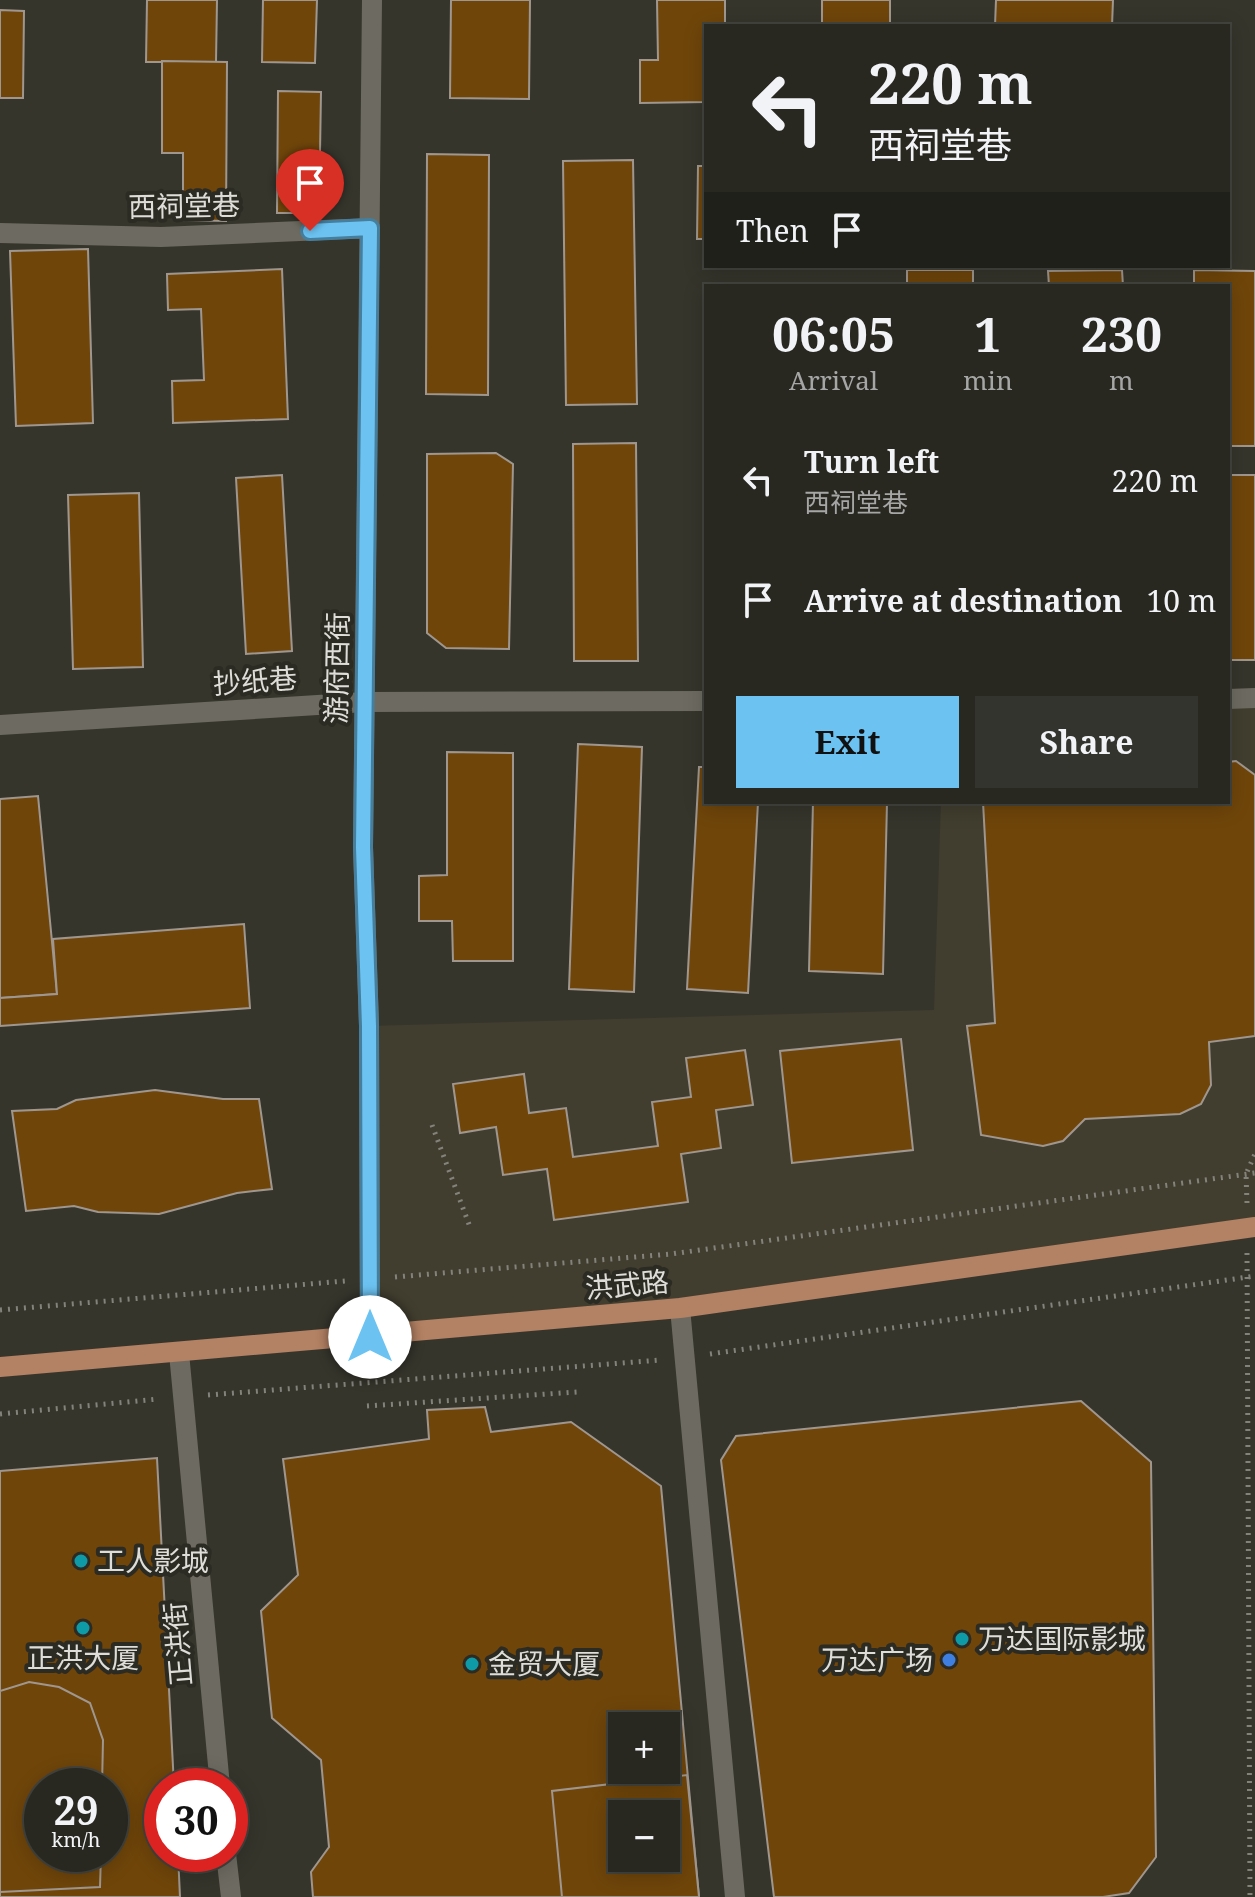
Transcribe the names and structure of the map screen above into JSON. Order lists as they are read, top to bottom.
{
  "streets": {
    "main road": ["洪武路"],
    "street": [
      "西祠堂巷",
      "游府西街",
      "抄纸巷",
      "正洪街"
    ]
  },
  "crossings": [
    ["西祠堂巷", "游府西街"],
    ["游府西街", "抄纸巷"],
    ["游府西街", "洪武路"],
    ["洪武路", "正洪街"]
  ],
  "places": [
    "工人影城",
    "正洪大厦",
    "万达国际影城",
    "万达广场",
    "金贸大厦"
  ],
  "page": {
    "turn": ["220 m", "西祠堂巷"],
    "then": "Then",
    "eta": [
      "06:05",
      "Arrival",
      "1",
      "min",
      "230",
      "m"
    ],
    "list": [
      {
        "name": "Turn left",
        "note": "西祠堂巷",
        "value": "220 m"
      },
      {
        "name": "Arrive at destination",
        "value": "10 m"
      }
    ],
    "buttons": ["Exit", "Share"],
    "map_buttons": ["+", "−"],
    "speed": "29 km/h",
    "limit": "30"
  }
}
